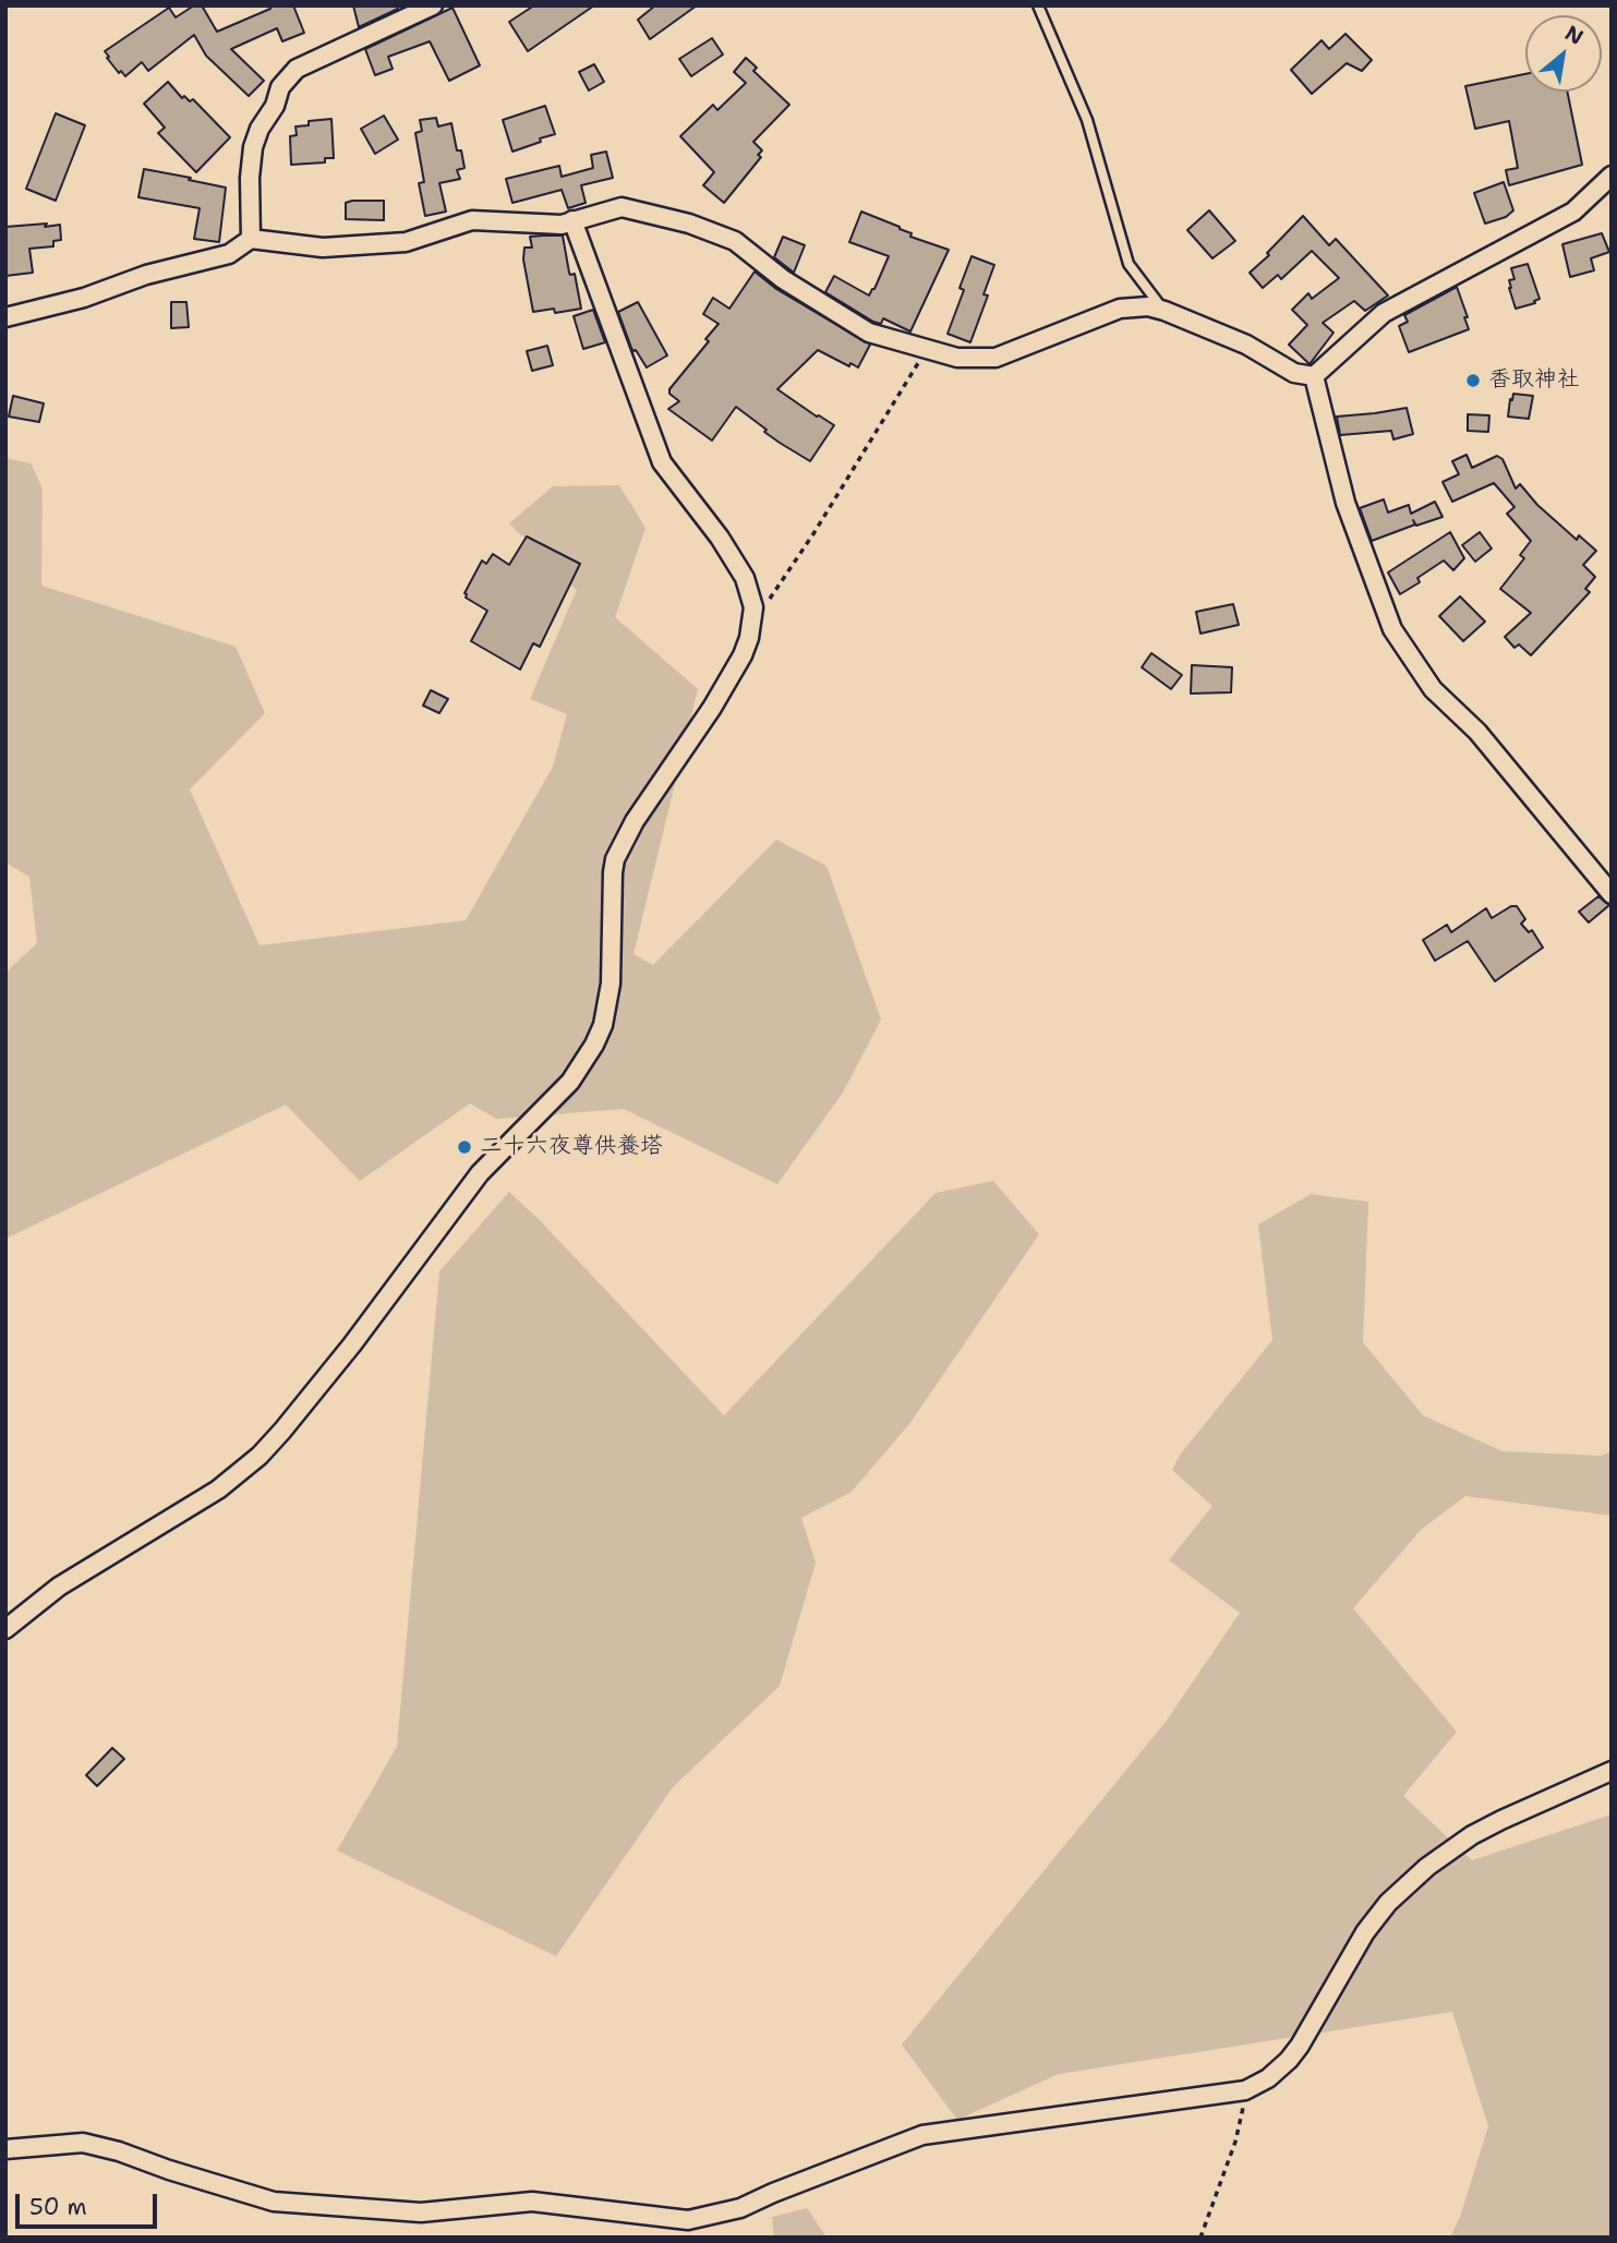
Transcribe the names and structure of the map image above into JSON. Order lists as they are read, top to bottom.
{
  "places": ["香取神社", "二十六夜尊供養塔"],
  "scale_bar": "50 m",
  "north": "top right"
}
